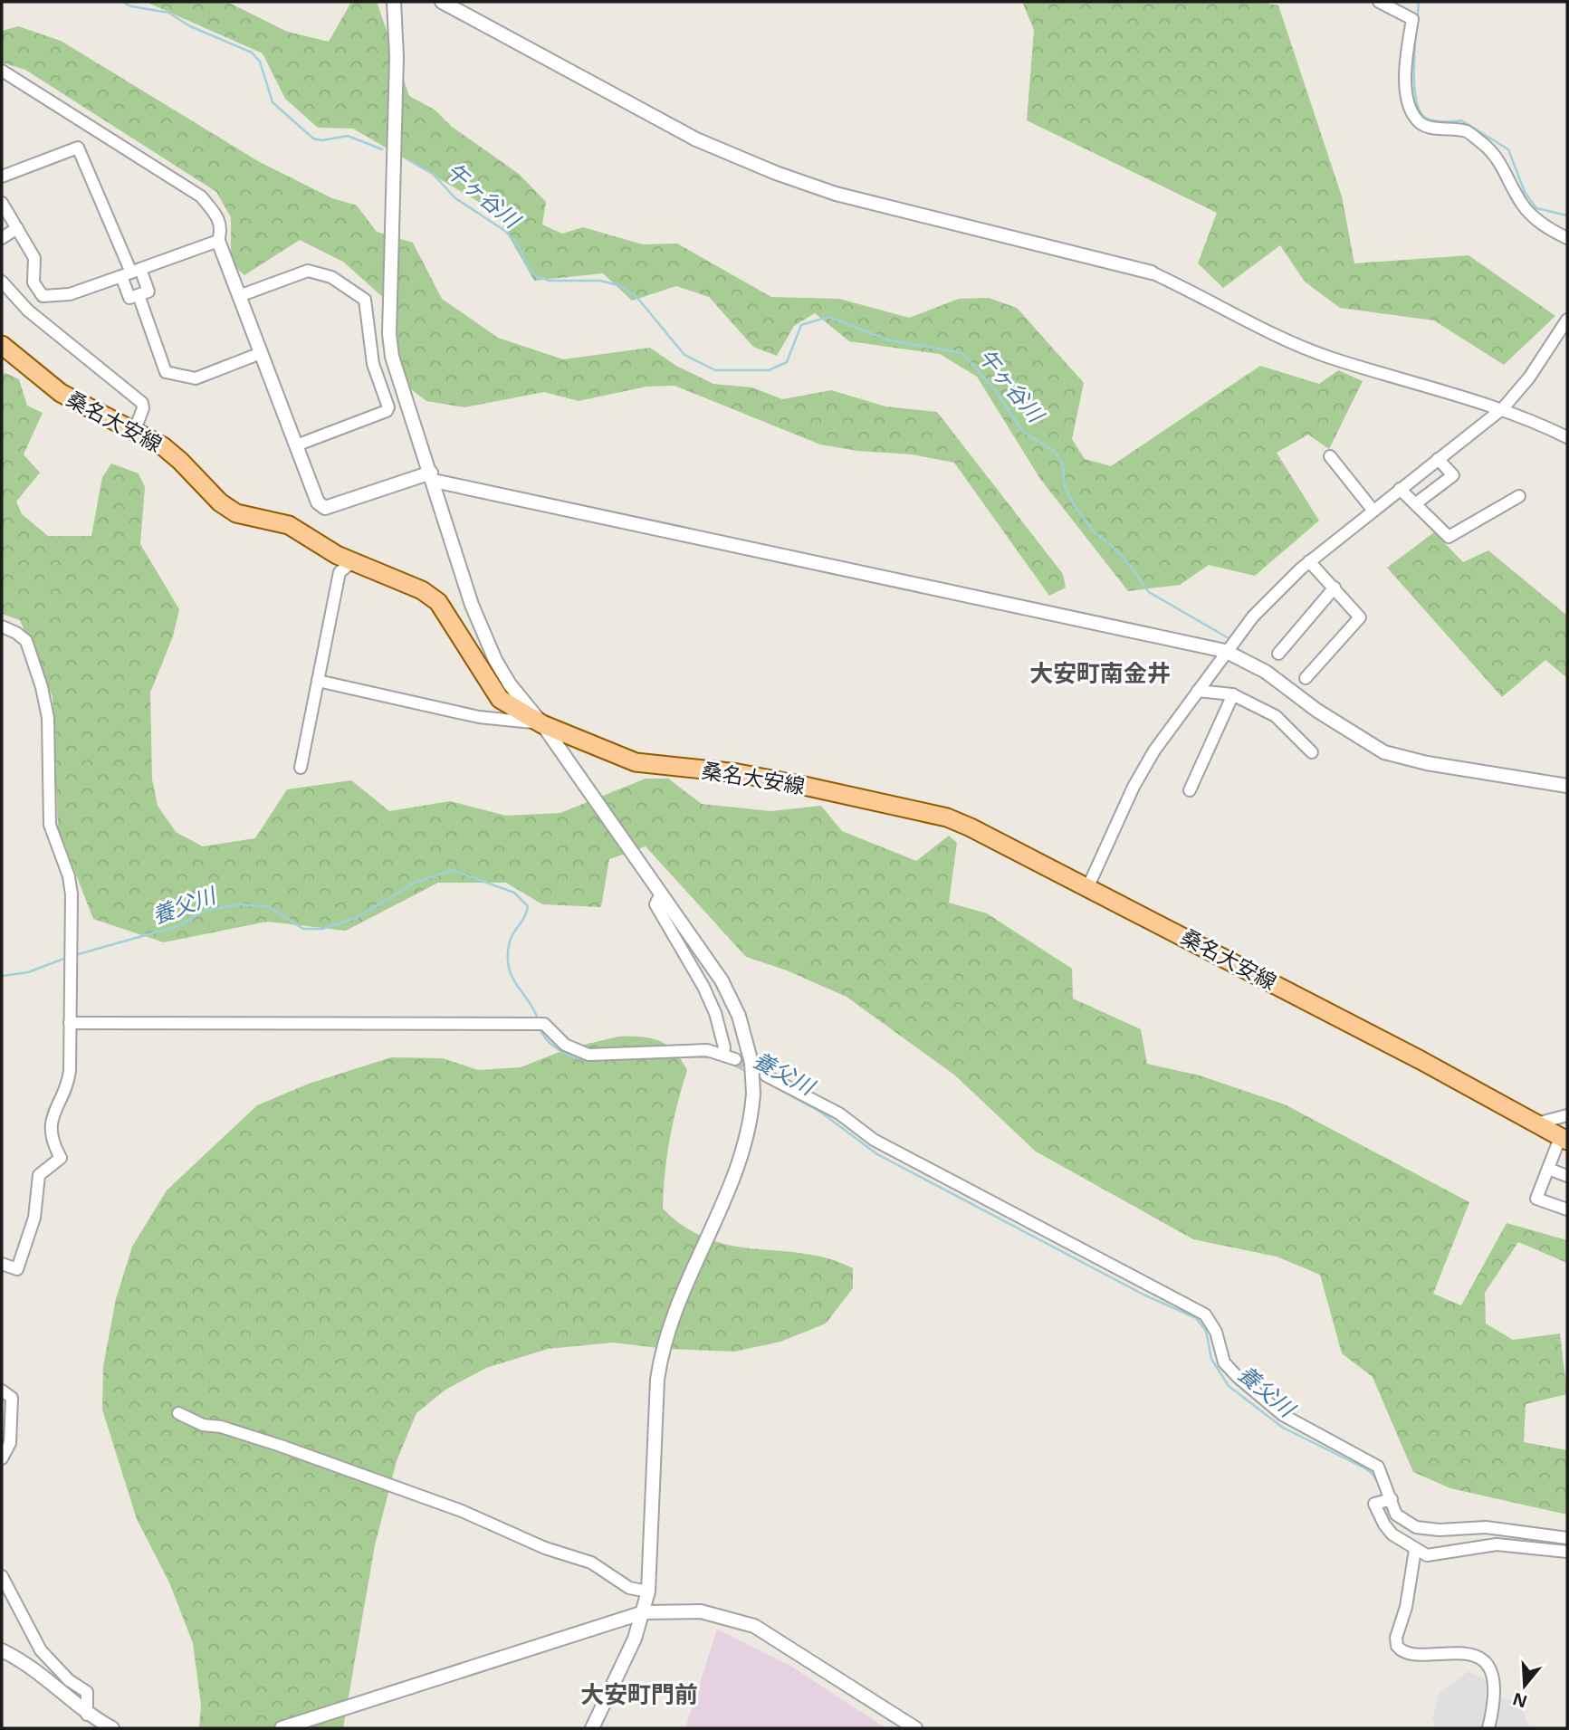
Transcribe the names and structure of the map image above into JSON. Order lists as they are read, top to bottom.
{
  "streets": {
    "main road": ["桑名大安線"]
  },
  "districts": ["大安町南金井", "大安町門前"],
  "water": ["午ヶ谷川", "養父川"],
  "north": "bottom"
}
